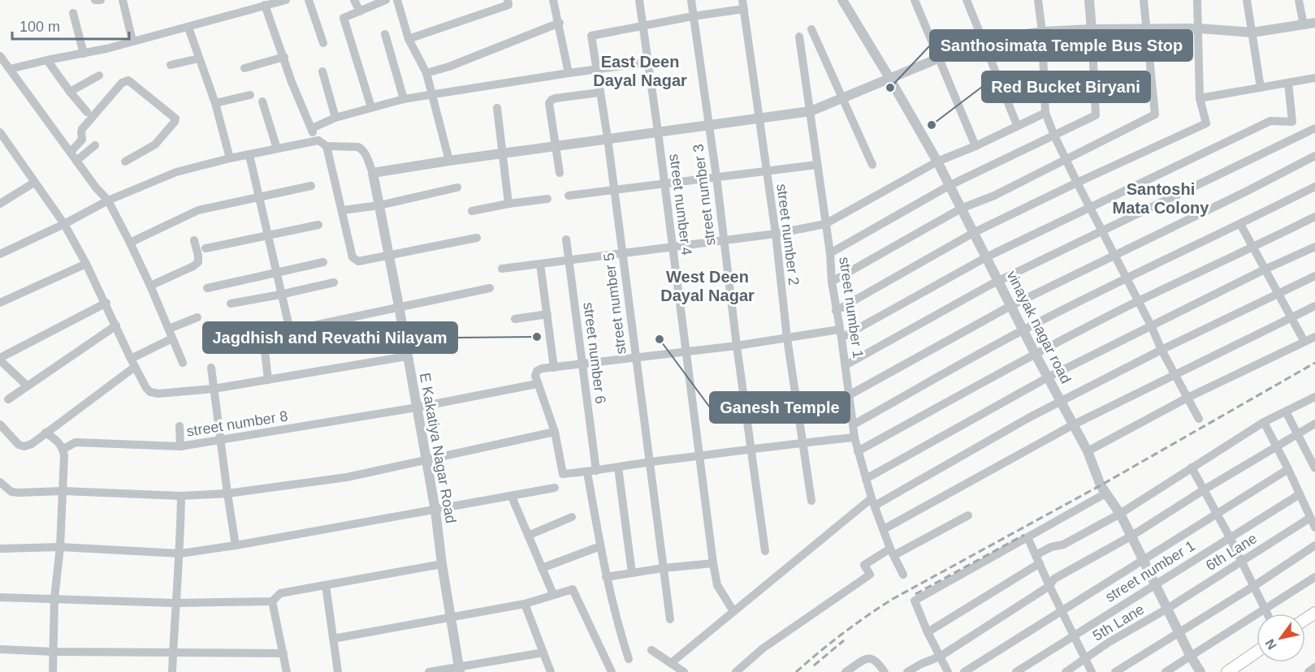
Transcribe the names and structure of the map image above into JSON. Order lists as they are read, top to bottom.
{
  "streets": {
    "street": [
      "street number 3",
      "street number 4",
      "street number 2",
      "street number 5",
      "street number 1",
      "vinayak nagar road",
      "street number 6",
      "street number 8",
      "E Kakatiya Nagar Road",
      "6th Lane",
      "5th Lane"
    ]
  },
  "crossings": [
    ["street number 4", "street number 5"],
    ["street number 1", "vinayak nagar road"],
    ["vinayak nagar road", "6th Lane"],
    ["vinayak nagar road", "5th Lane"],
    ["street number 8", "E Kakatiya Nagar Road"],
    ["6th Lane", "5th Lane"]
  ],
  "districts": ["East Deen Dayal Nagar", "Santoshi Mata Colony", "West Deen Dayal Nagar"],
  "places": [
    "Santhosimata Temple Bus Stop",
    "Red Bucket Biryani",
    "Jagdhish and Revathi Nilayam",
    "Ganesh Temple"
  ],
  "scale_bar": "100 m",
  "north": "bottom left"
}
